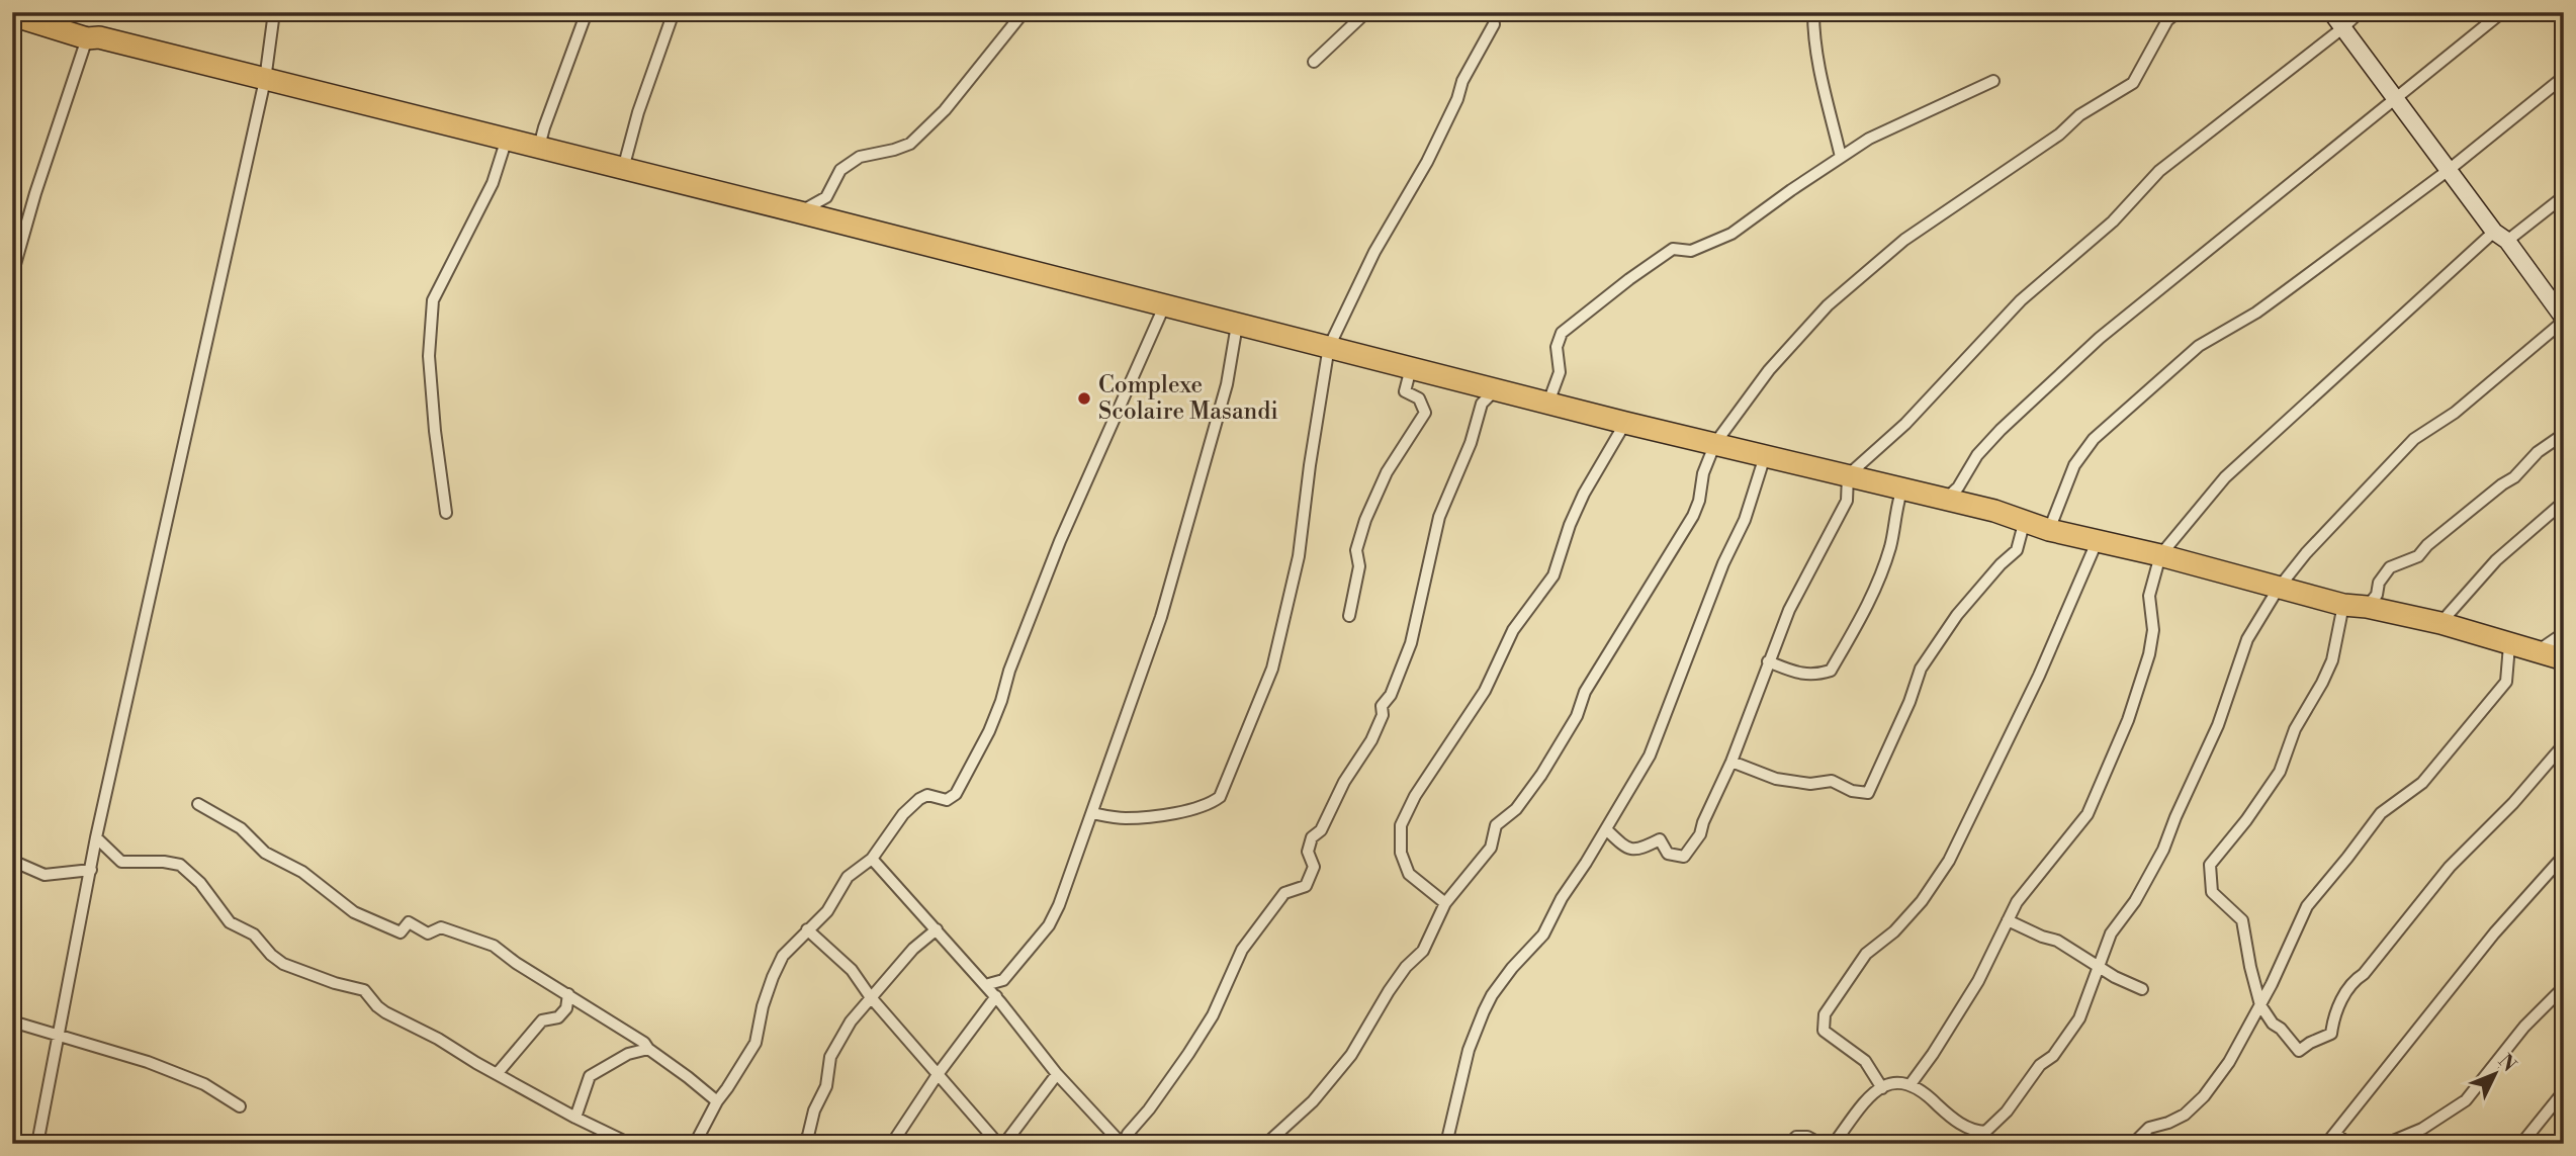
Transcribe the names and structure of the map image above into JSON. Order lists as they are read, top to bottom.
{
  "places": ["Complexe Scolaire Masandi"],
  "north": "top right"
}
